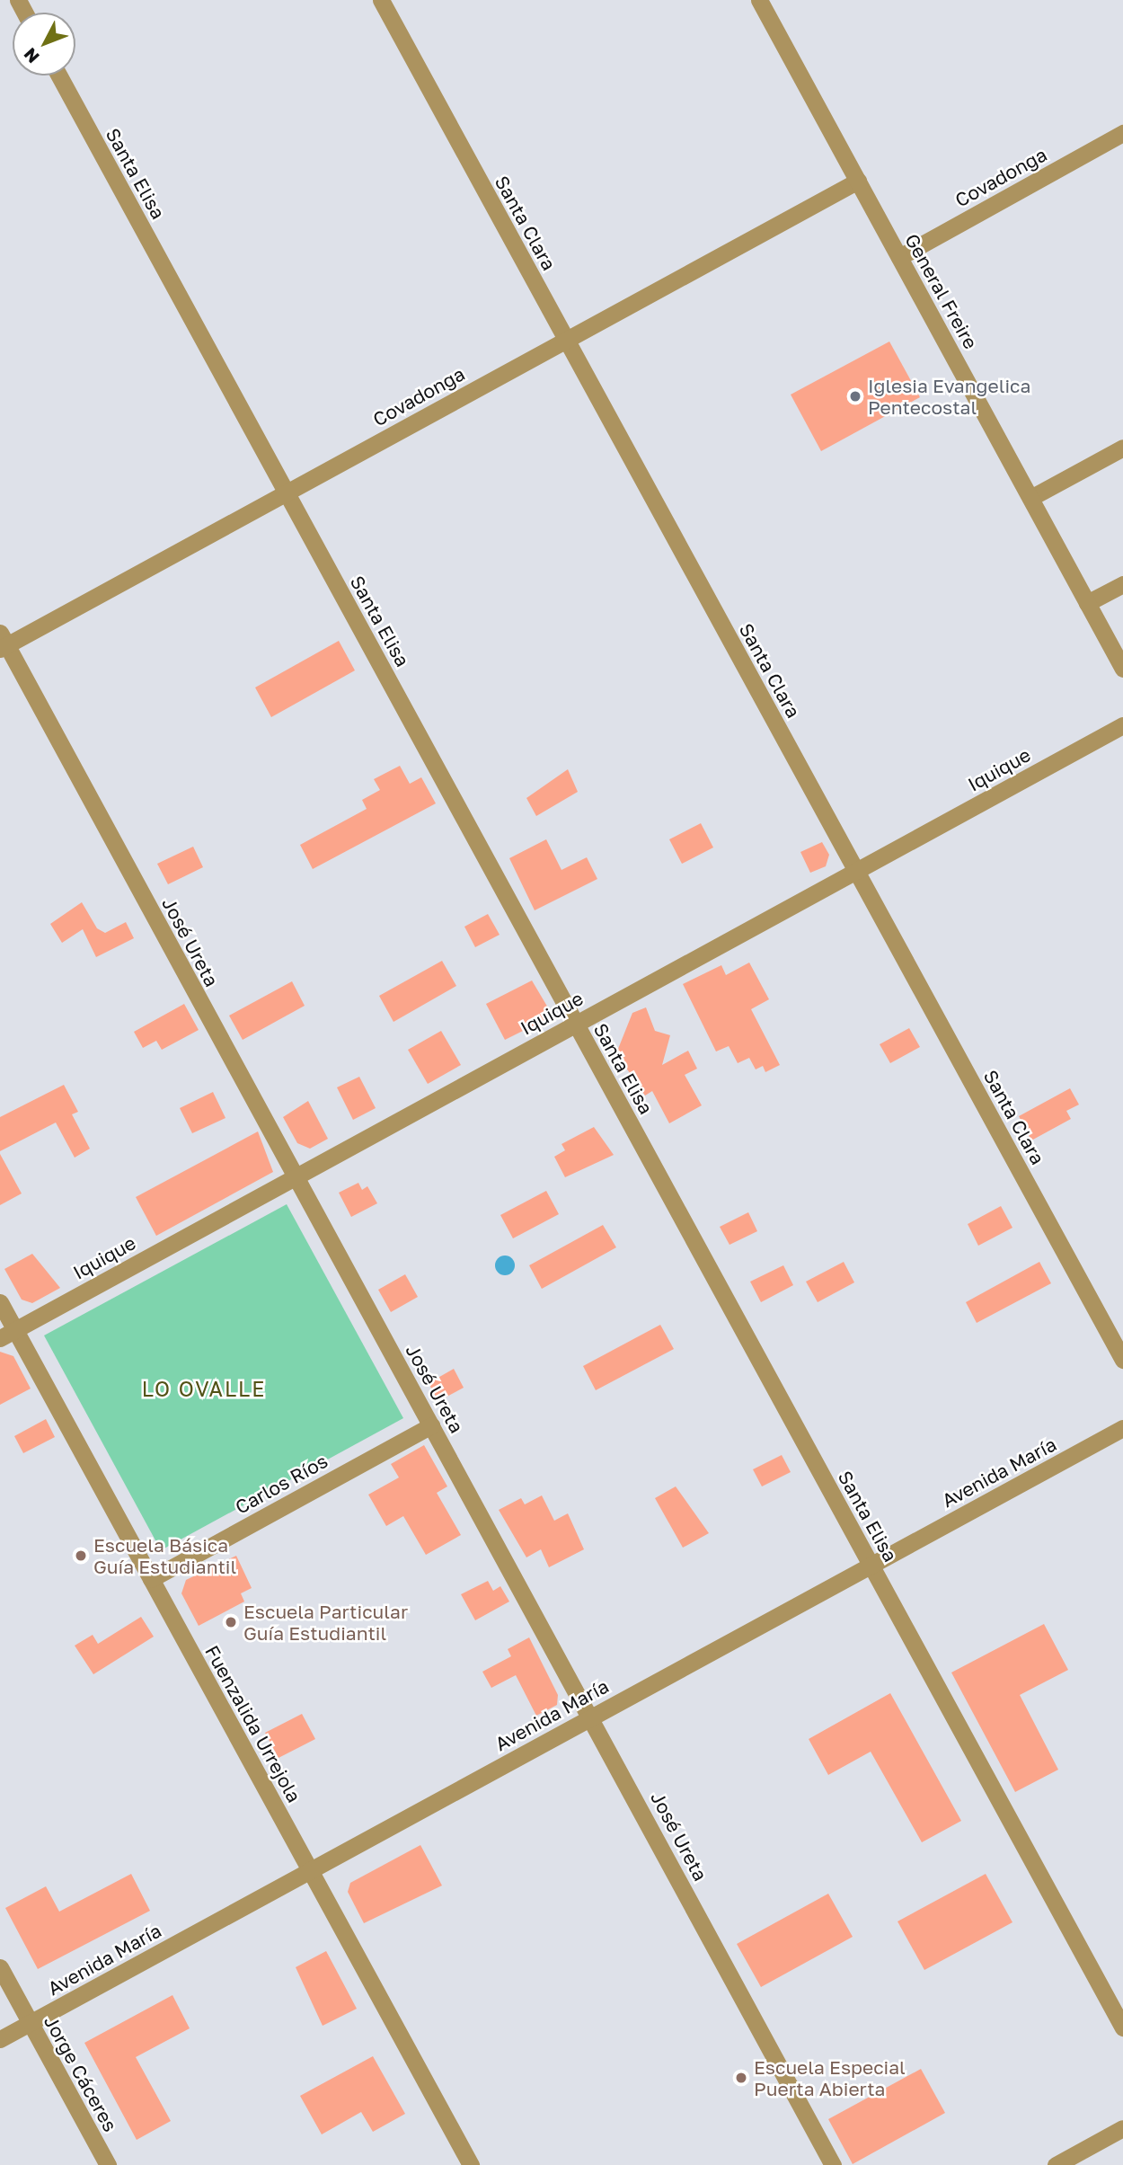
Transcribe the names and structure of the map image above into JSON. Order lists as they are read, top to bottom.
{
  "streets": {
    "street": [
      "Santa Elisa",
      "Covadonga",
      "Santa Clara",
      "General Freire",
      "Iquique",
      "José Ureta",
      "Avenida María",
      "Carlos Ríos",
      "Fuenzalida Urrejola",
      "Jorge Cáceres"
    ]
  },
  "crossings": [
    ["Santa Elisa", "Covadonga"],
    ["Santa Elisa", "Iquique"],
    ["Santa Elisa", "Avenida María"],
    ["Covadonga", "Santa Clara"],
    ["Covadonga", "General Freire"],
    ["Covadonga", "José Ureta"],
    ["Santa Clara", "Iquique"],
    ["Iquique", "José Ureta"],
    ["Iquique", "Fuenzalida Urrejola"],
    ["José Ureta", "Avenida María"],
    ["José Ureta", "Carlos Ríos"],
    ["Avenida María", "Fuenzalida Urrejola"],
    ["Avenida María", "Jorge Cáceres"],
    ["Carlos Ríos", "Fuenzalida Urrejola"]
  ],
  "districts": ["LO OVALLE"],
  "places": [
    "Iglesia Evangelica Pentecostal",
    "Escuela Básica Guía Estudiantil",
    "Escuela Particular Guía Estudiantil",
    "Escuela Especial Puerta Abierta"
  ],
  "north": "bottom left"
}
